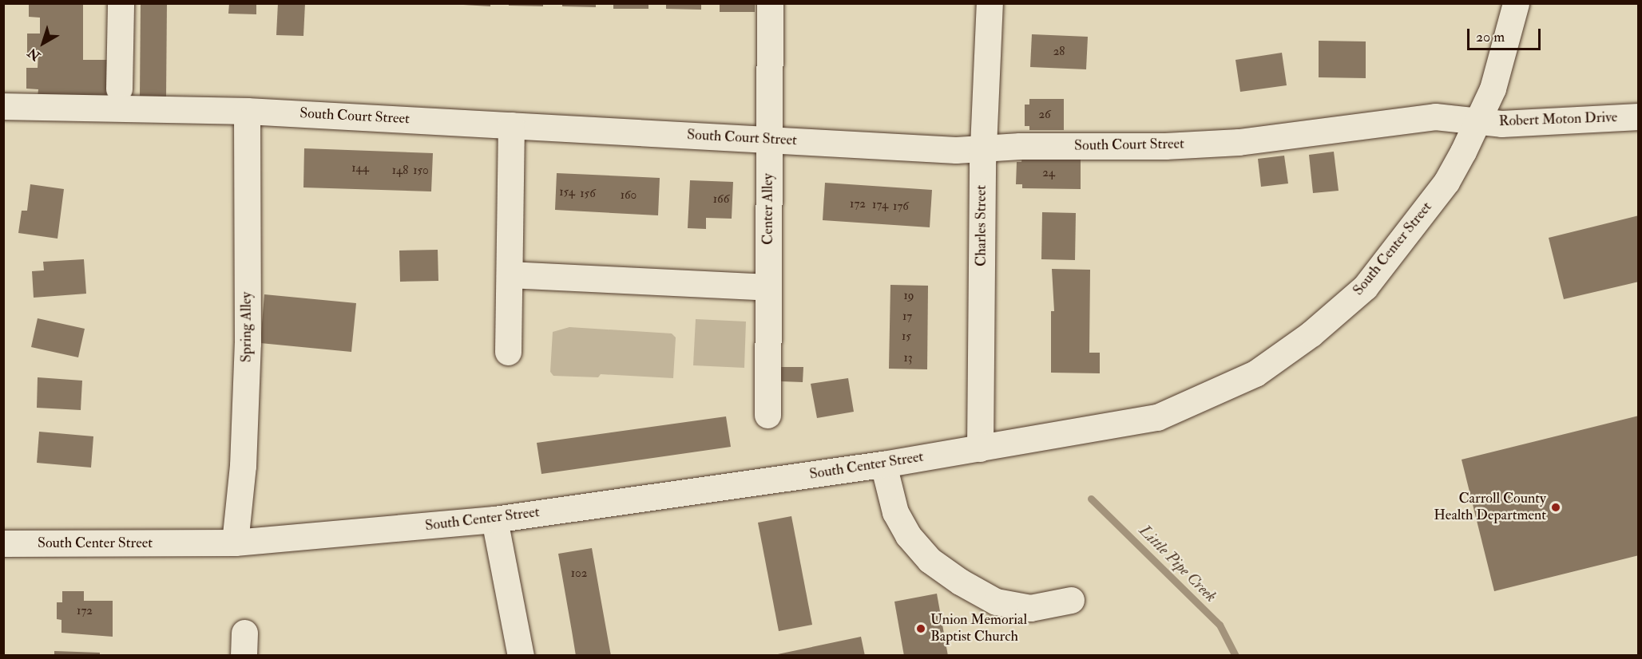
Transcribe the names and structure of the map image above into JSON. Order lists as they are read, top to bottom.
{
  "streets": {
    "street": [
      "South Court Street",
      "Robert Moton Drive",
      "Center Alley",
      "Charles Street",
      "South Center Street",
      "Spring Alley"
    ]
  },
  "crossings": [
    ["South Court Street", "Robert Moton Drive"],
    ["South Court Street", "Center Alley"],
    ["South Court Street", "Charles Street"],
    ["South Court Street", "South Center Street"],
    ["South Court Street", "Spring Alley"],
    ["Robert Moton Drive", "South Center Street"],
    ["Charles Street", "South Center Street"],
    ["South Center Street", "Spring Alley"]
  ],
  "water": ["Little Pipe Creek"],
  "places": ["Carroll County Health Department", "Union Memorial Baptist Church"],
  "house_numbers": [
    "28",
    "26",
    "144",
    "148",
    "150",
    "24",
    "154",
    "156",
    "160",
    "166",
    "172",
    "174",
    "176",
    "19",
    "17",
    "15",
    "13",
    "102",
    "172"
  ],
  "scale_bar": "20 m",
  "north": "bottom left"
}
